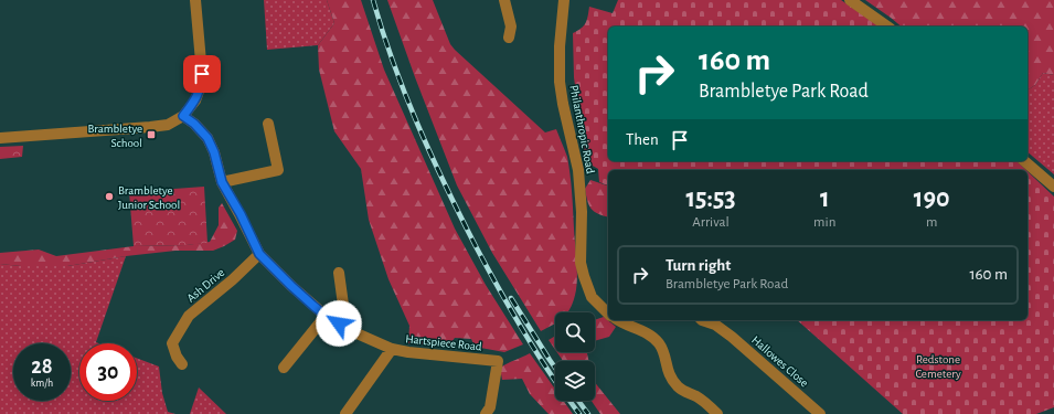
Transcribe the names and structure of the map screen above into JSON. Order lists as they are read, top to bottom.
{
  "streets": {
    "street": [
      "Philanthropic Road",
      "Ash Drive",
      "Hartspiece Road",
      "Hallowes Close"
    ]
  },
  "crossings": [
    ["Ash Drive", "Hartspiece Road"]
  ],
  "parks": ["Redstone Cemetery"],
  "places": {
    "transit": ["Brambletye School"],
    "other": ["Brambletye Junior School"]
  },
  "page": {
    "turn": ["160 m", "Brambletye Park Road"],
    "then": "Then",
    "eta": [
      "15:53",
      "Arrival",
      "1",
      "min",
      "190",
      "m"
    ],
    "list": [
      {
        "name": "Turn right",
        "note": "Brambletye Park Road",
        "value": "160 m"
      }
    ],
    "speed": "28 km/h",
    "limit": "30"
  }
}
